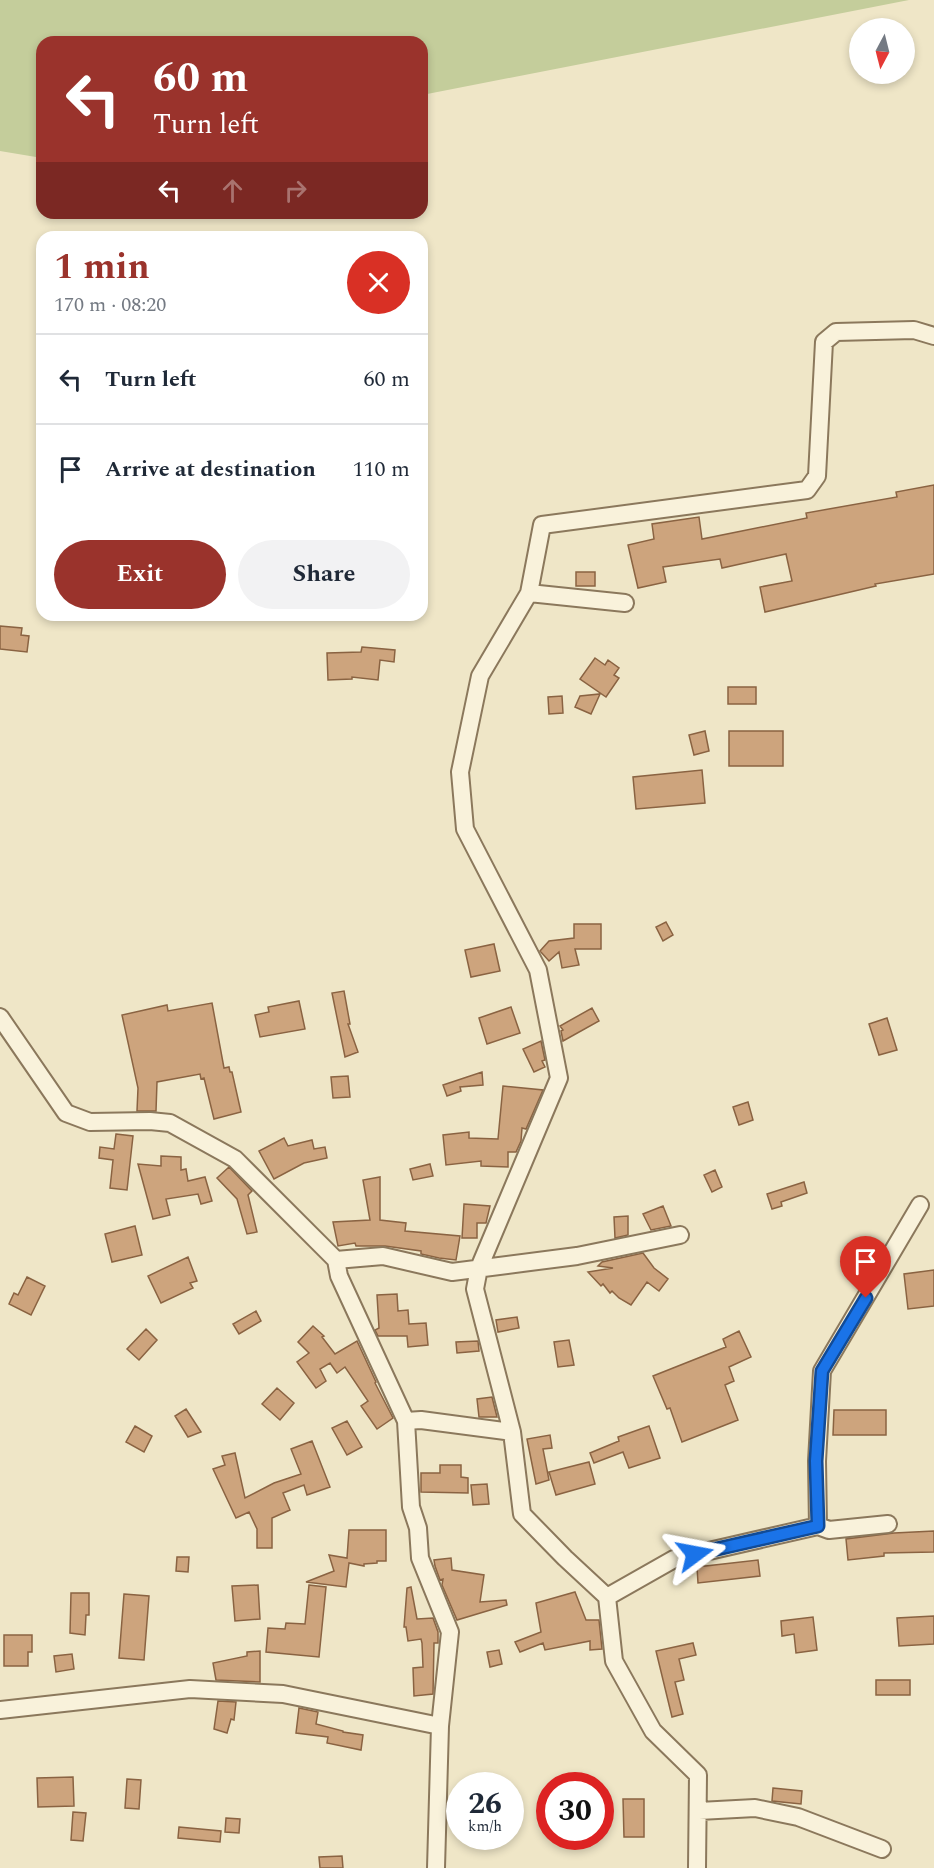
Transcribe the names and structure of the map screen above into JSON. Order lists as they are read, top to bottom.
{
  "north": "bottom",
  "page": {
    "turn": ["60 m", "Turn left"],
    "heading": ["1 min", "170 m · 08:20"],
    "list": [
      {
        "name": "Turn left",
        "value": "60 m"
      },
      {
        "name": "Arrive at destination",
        "value": "110 m"
      }
    ],
    "buttons": ["Exit", "Share"],
    "speed": "26 km/h",
    "limit": "30"
  }
}
